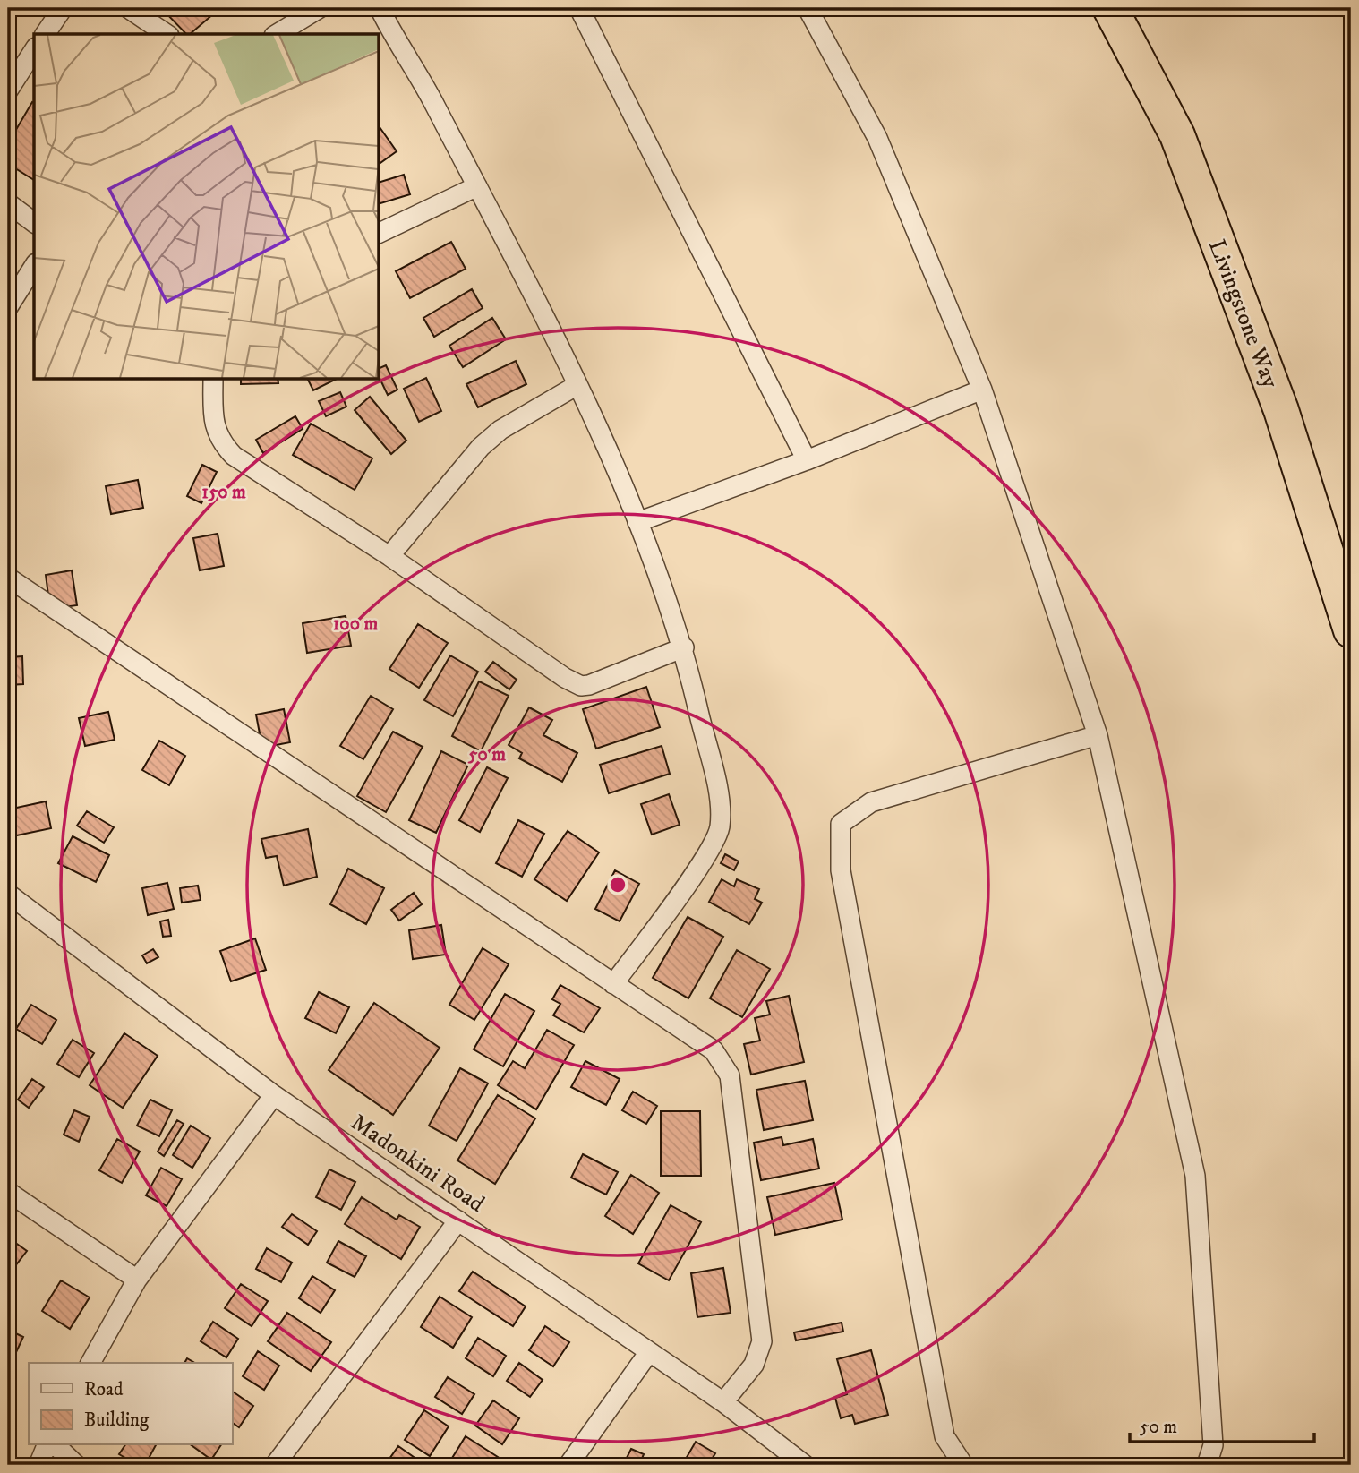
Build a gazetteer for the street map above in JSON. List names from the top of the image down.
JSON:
{
  "streets": {
    "highway": ["Livingstone Way"],
    "street": ["Madonkini Road"]
  },
  "legend": ["Road", "Building"],
  "scale_bar": "50 m",
  "rings": ["150 m", "100 m", "50 m"]
}
